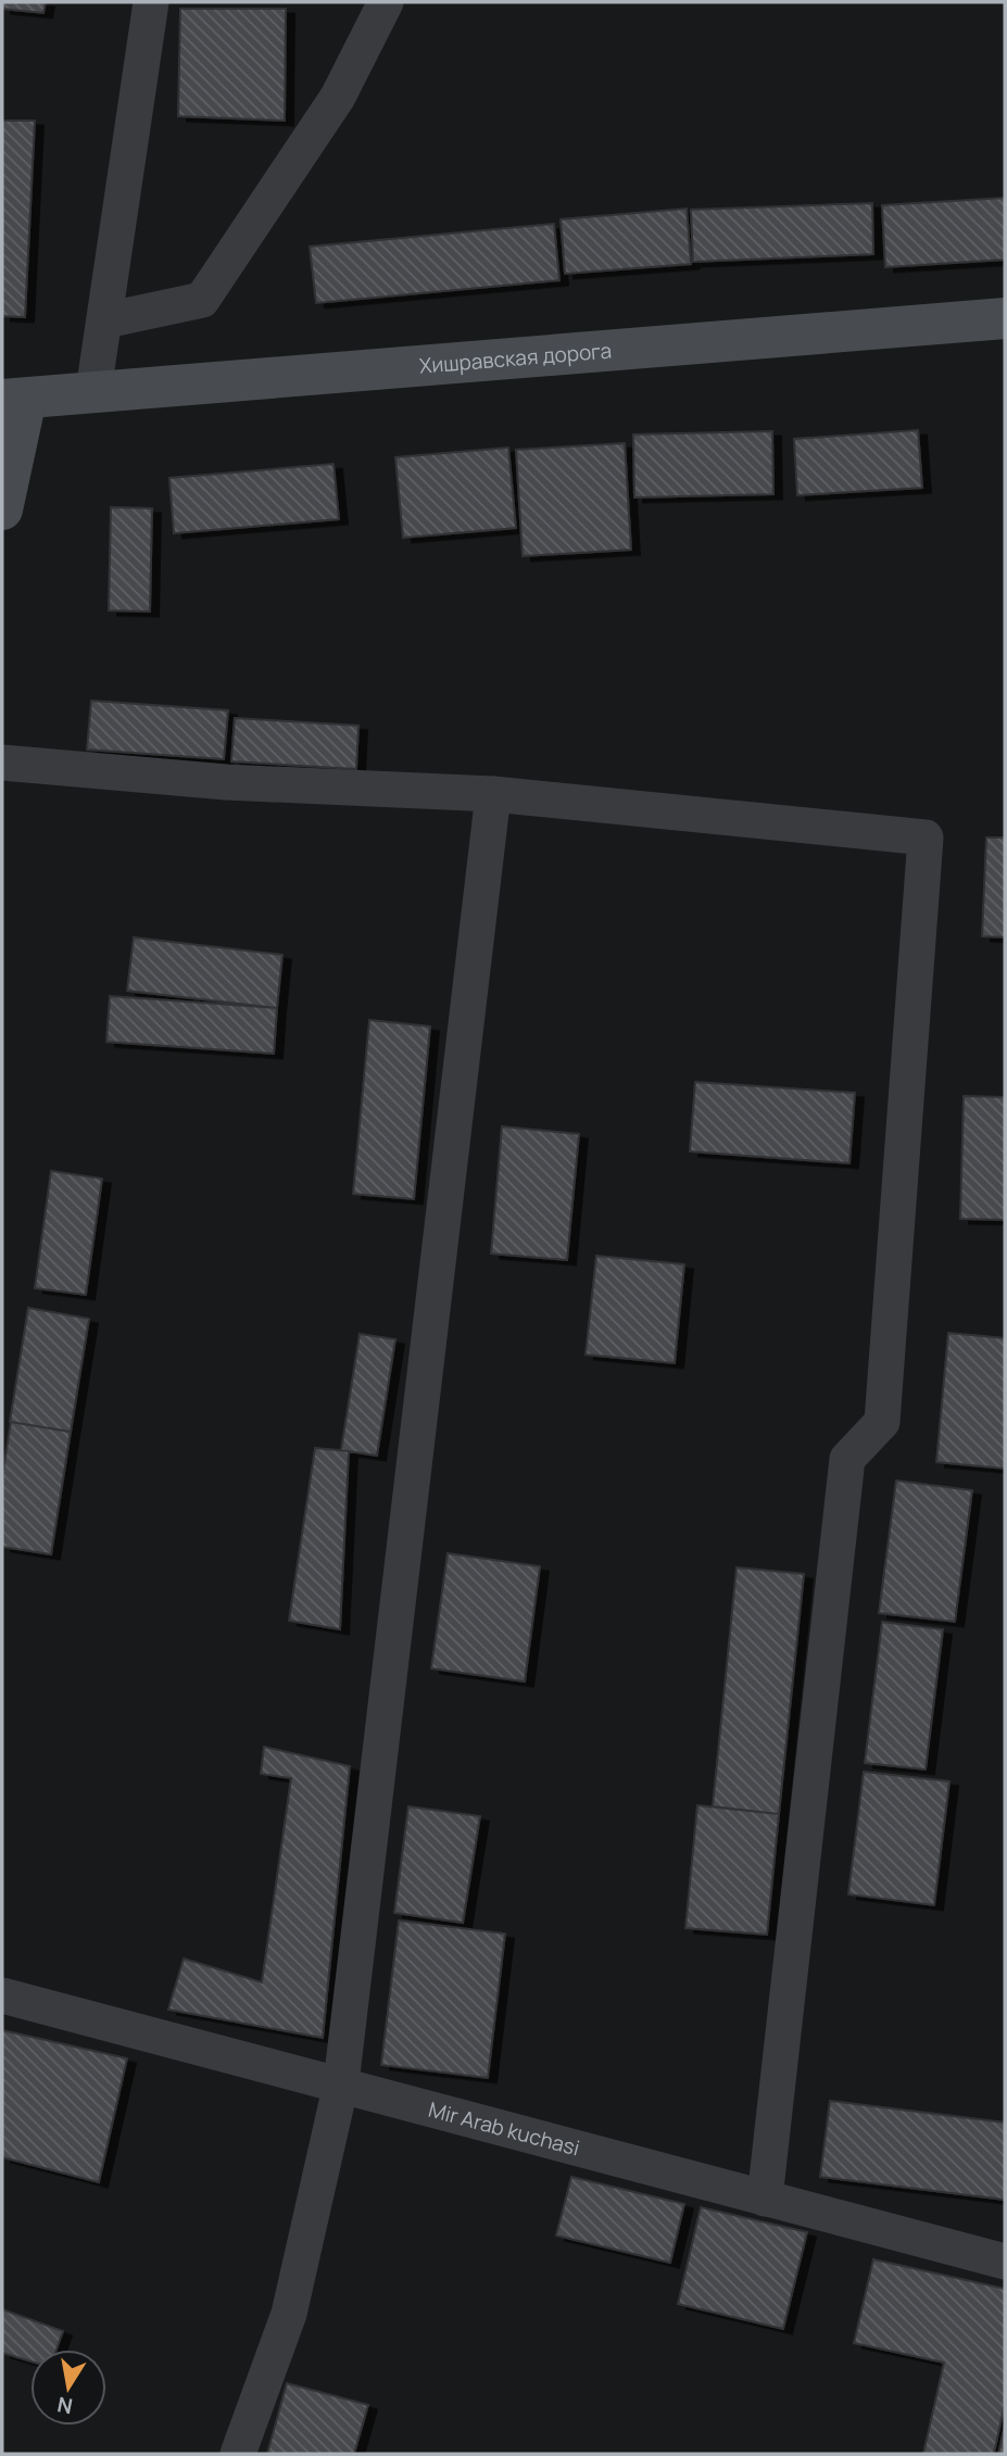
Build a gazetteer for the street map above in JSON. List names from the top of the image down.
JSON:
{
  "streets": {
    "main road": ["Хишравская дорога"],
    "street": ["Mir Arab kuchasi"]
  },
  "north": "bottom"
}
